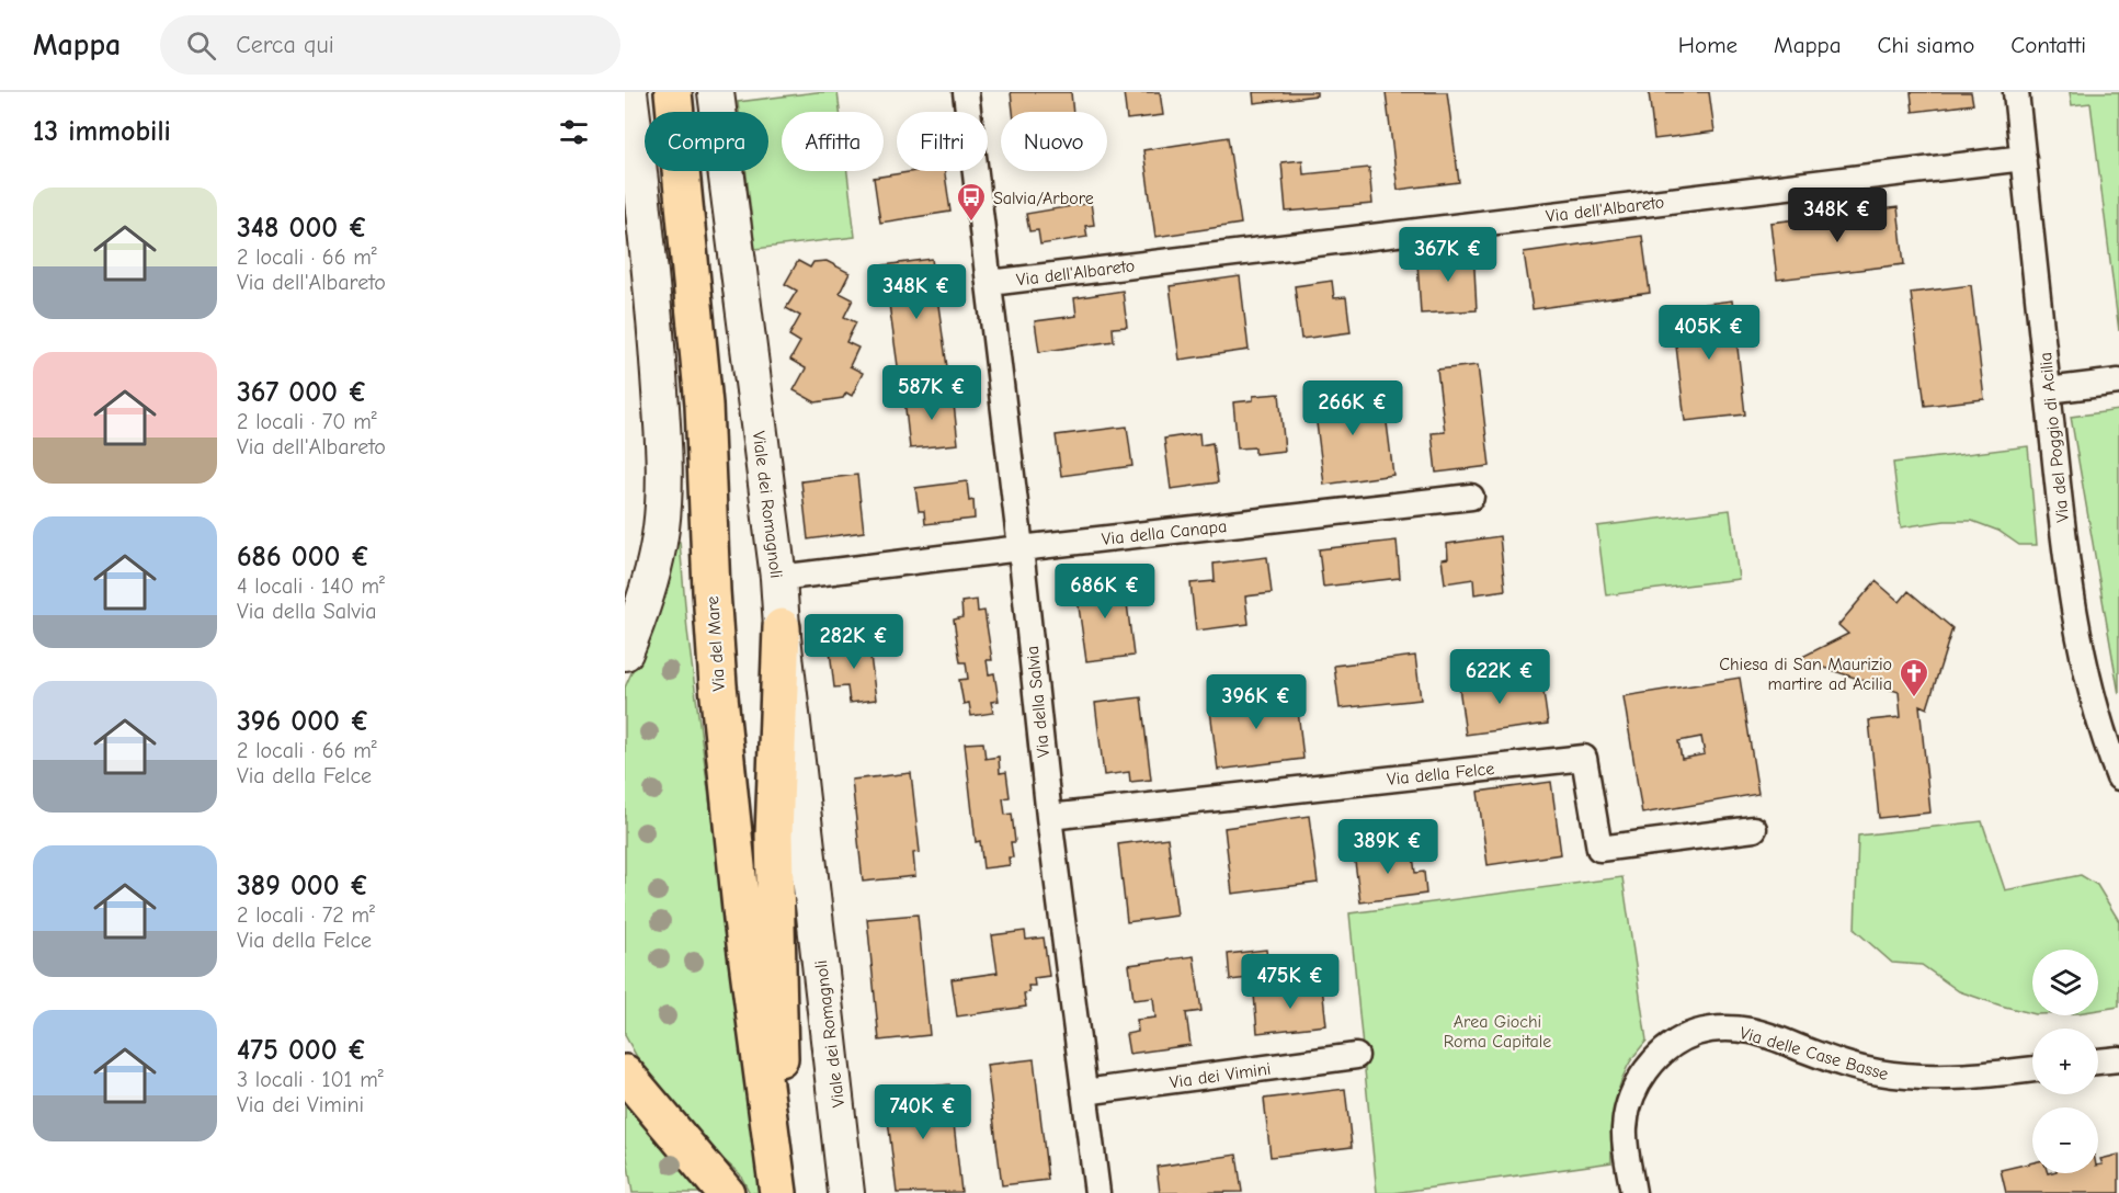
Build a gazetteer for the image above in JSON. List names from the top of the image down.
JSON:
{
  "streets": {
    "main road": ["Viale dei Romagnoli", "Via del Mare"],
    "street": [
      "Via dell'Albareto",
      "Via del Poggio di Acilia",
      "Via della Canapa",
      "Via della Salvia",
      "Via della Felce",
      "Via delle Case Basse",
      "Via dei Vimini"
    ]
  },
  "crossings": [
    ["Via dell'Albareto", "Via del Poggio di Acilia"],
    ["Via dell'Albareto", "Via della Salvia"],
    ["Viale dei Romagnoli", "Via della Canapa"],
    ["Via della Canapa", "Via della Salvia"],
    ["Via della Salvia", "Via della Felce"],
    ["Via della Salvia", "Via dei Vimini"]
  ],
  "parks": ["Area Giochi Roma Capitale"],
  "places": {
    "bus stop": ["Salvia/Arbore"],
    "church": ["Chiesa di San Maurizio martire ad Acilia"]
  },
  "page": {
    "header": "Mappa",
    "search": "Cerca qui",
    "nav": [
      "Home",
      "Mappa",
      "Chi siamo",
      "Contatti"
    ],
    "heading": "13 immobili",
    "chip": [
      "Compra",
      "Affitta",
      "Filtri",
      "Nuovo"
    ],
    "list": [
      {
        "name": "348 000 €",
        "note": "2 locali · 66 m² · Via dell'Albareto"
      },
      {
        "name": "367 000 €",
        "note": "2 locali · 70 m² · Via dell'Albareto"
      },
      {
        "name": "686 000 €",
        "note": "4 locali · 140 m² · Via della Salvia"
      },
      {
        "name": "396 000 €",
        "note": "2 locali · 66 m² · Via della Felce"
      },
      {
        "name": "389 000 €",
        "note": "2 locali · 72 m² · Via della Felce"
      },
      {
        "name": "475 000 €",
        "note": "3 locali · 101 m² · Via dei Vimini"
      }
    ],
    "price": [
      "348K €",
      "367K €",
      "348K €",
      "405K €",
      "587K €",
      "266K €",
      "686K €",
      "282K €",
      "622K €",
      "396K €",
      "389K €",
      "475K €",
      "740K €"
    ],
    "map_buttons": ["+", "−"]
  }
}
